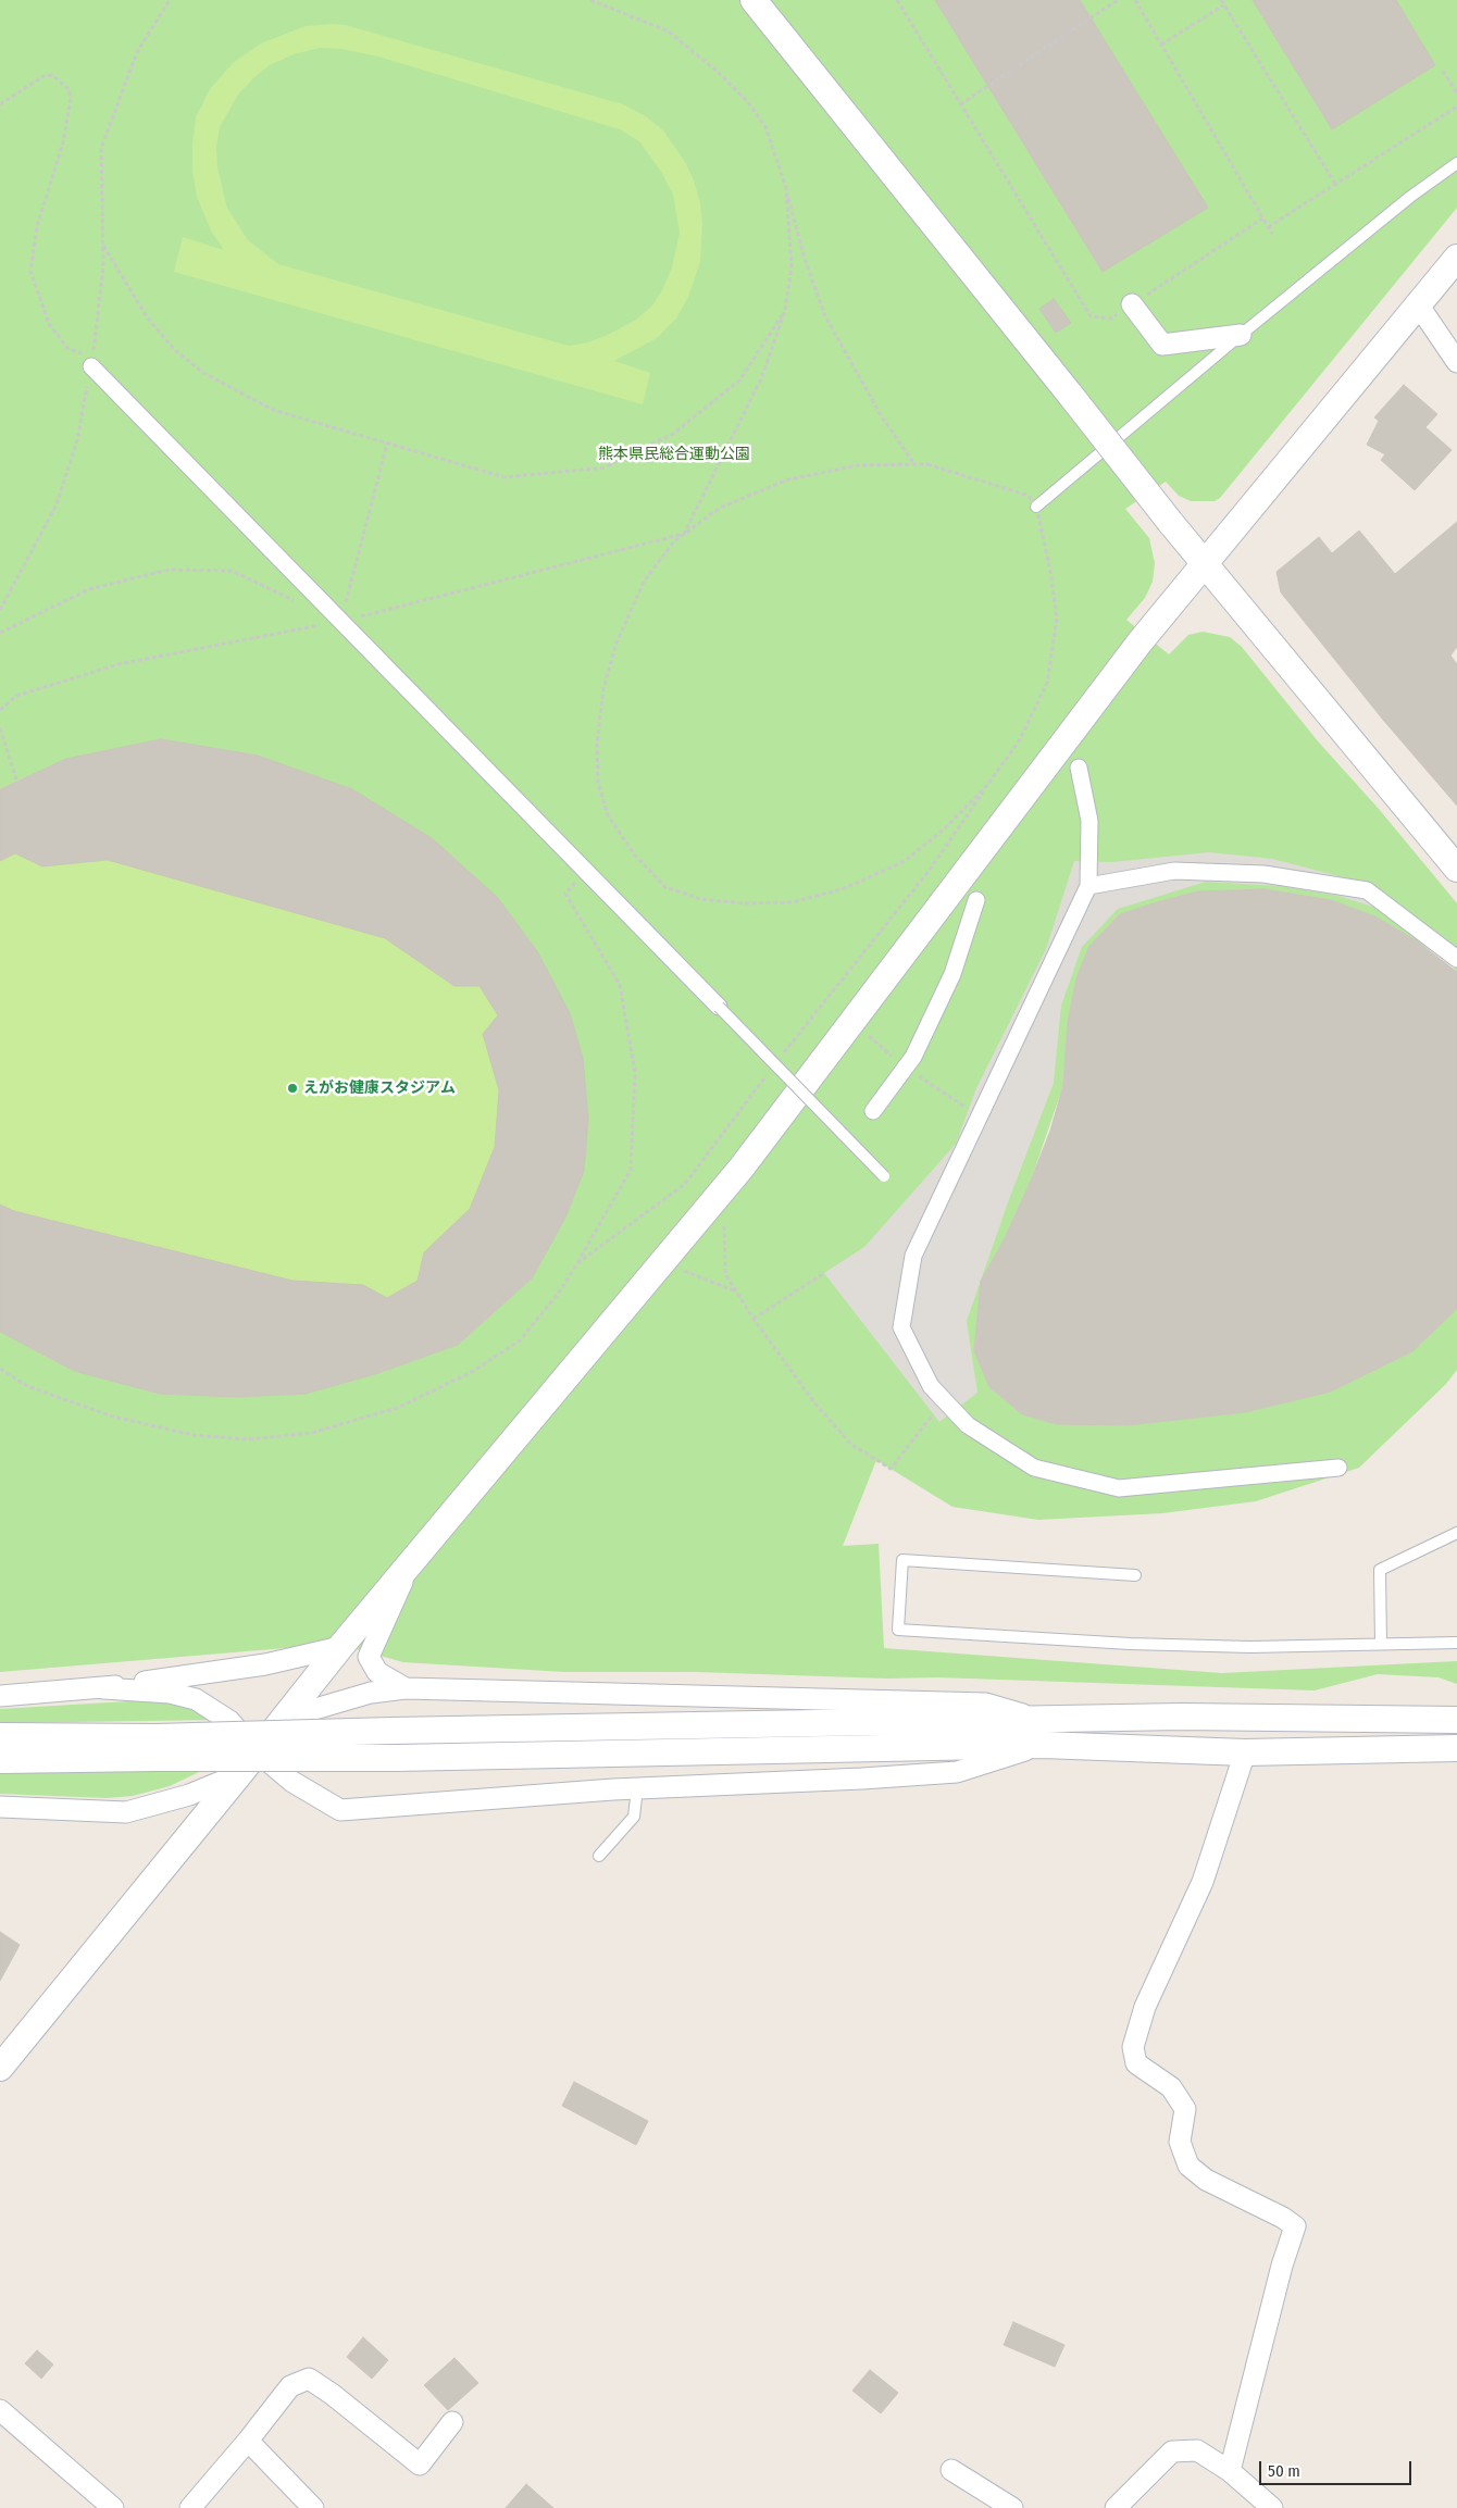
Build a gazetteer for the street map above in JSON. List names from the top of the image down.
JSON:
{
  "parks": ["熊本県民総合運動公園"],
  "places": ["えがお健康スタジアム"],
  "scale_bar": "50 m"
}
